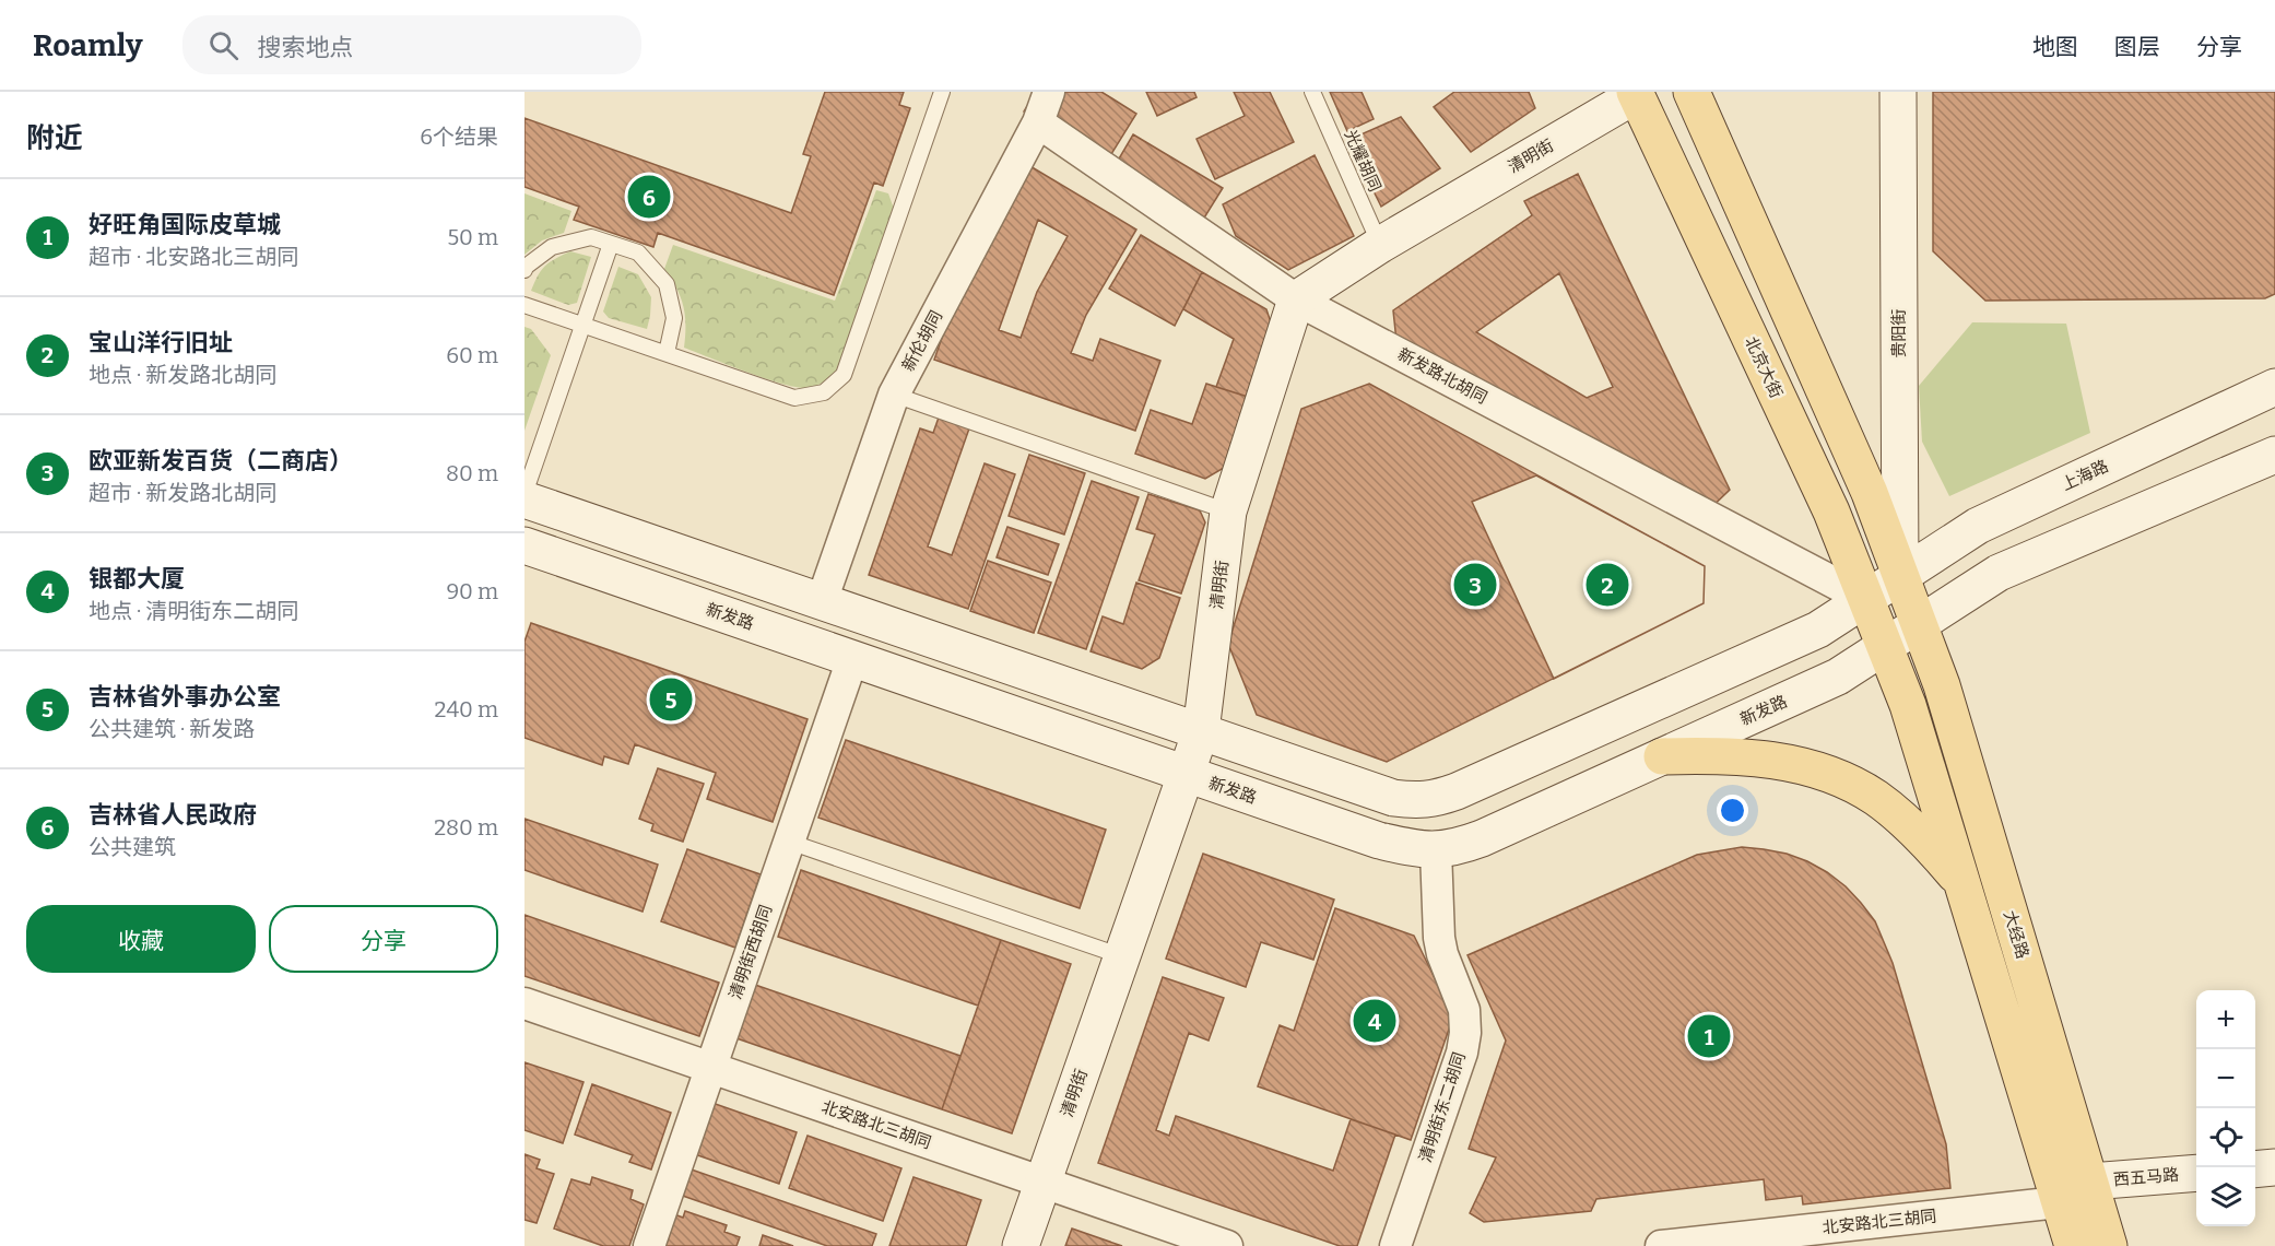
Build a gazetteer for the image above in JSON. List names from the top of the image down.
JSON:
{
  "streets": {
    "main road": [
      "清明街",
      "贵阳街",
      "北京大街",
      "上海路",
      "新发路",
      "大经路",
      "西五马路"
    ],
    "street": [
      "新伦胡同",
      "新发路北胡同",
      "清明街西胡同",
      "清明街东二胡同",
      "北安路北三胡同"
    ],
    "lane": ["光耀胡同"]
  },
  "crossings": [
    ["清明街", "光耀胡同"],
    ["清明街", "北京大街"],
    ["清明街", "新发路北胡同"],
    ["清明街", "新发路"],
    ["清明街", "北安路北三胡同"],
    ["贵阳街", "上海路"],
    ["新伦胡同", "新发路北胡同"],
    ["北京大街", "新发路北胡同"],
    ["北京大街", "新发路"],
    ["新发路", "大经路"],
    ["新发路", "清明街西胡同"],
    ["新发路", "清明街东二胡同"],
    ["大经路", "西五马路"],
    ["清明街西胡同", "北安路北三胡同"]
  ],
  "page": {
    "header": "Roamly",
    "search": "搜索地点",
    "nav": ["地图", "图层", "分享"],
    "heading": ["附近", "6个结果"],
    "pins": [
      "6",
      "2",
      "3",
      "5",
      "4",
      "1"
    ],
    "list": [
      {
        "mark": "1",
        "name": "好旺角国际皮草城",
        "note": "超市 · 北安路北三胡同",
        "value": "50 m"
      },
      {
        "mark": "2",
        "name": "宝山洋行旧址",
        "note": "地点 · 新发路北胡同",
        "value": "60 m"
      },
      {
        "mark": "3",
        "name": "欧亚新发百货（二商店）",
        "note": "超市 · 新发路北胡同",
        "value": "80 m"
      },
      {
        "mark": "4",
        "name": "银都大厦",
        "note": "地点 · 清明街东二胡同",
        "value": "90 m"
      },
      {
        "mark": "5",
        "name": "吉林省外事办公室",
        "note": "公共建筑 · 新发路",
        "value": "240 m"
      },
      {
        "mark": "6",
        "name": "吉林省人民政府",
        "note": "公共建筑",
        "value": "280 m"
      }
    ],
    "buttons": ["收藏", "分享"],
    "map_buttons": ["+", "−"]
  }
}
